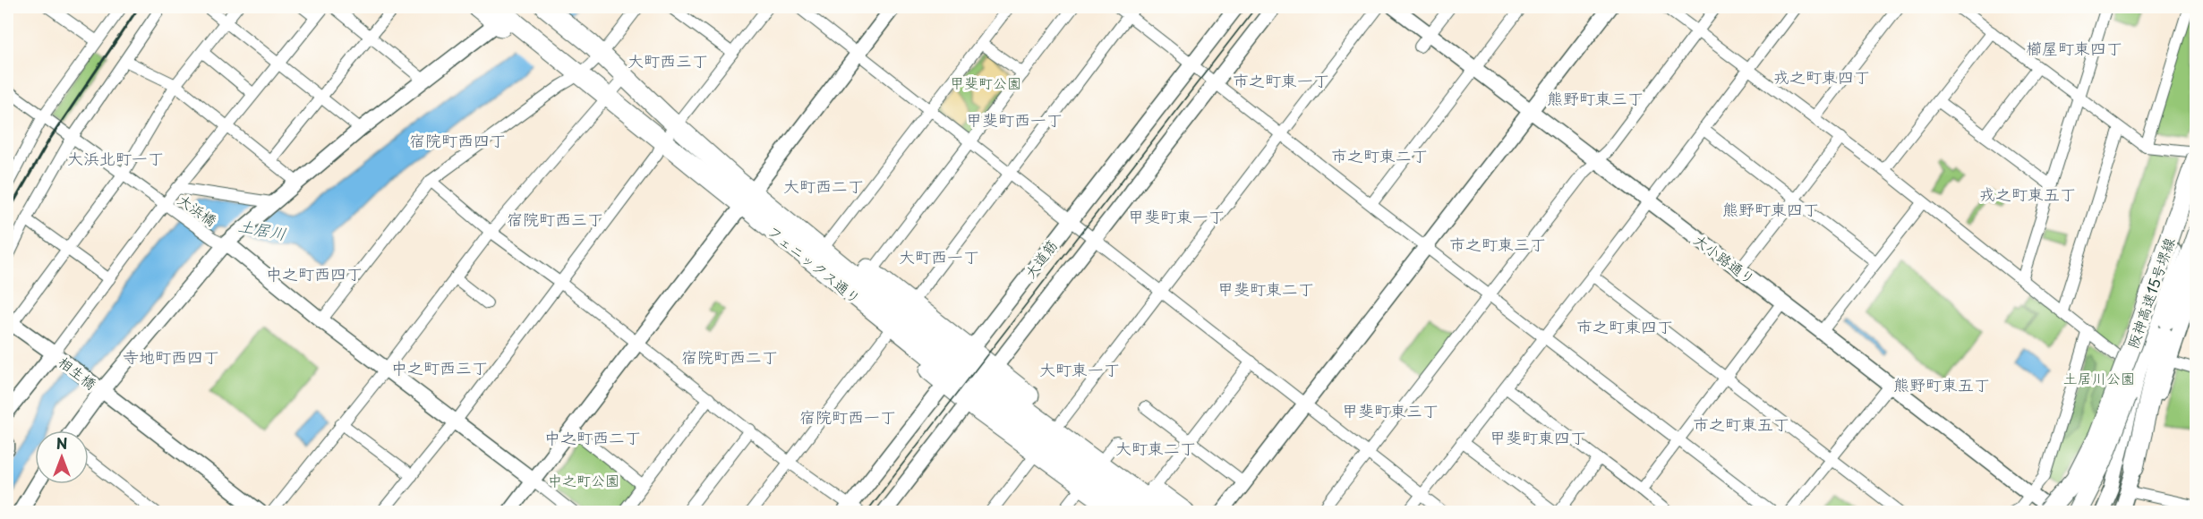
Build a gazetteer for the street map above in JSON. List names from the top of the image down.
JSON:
{
  "streets": {
    "highway": ["フェニックス通り", "阪神高速15号堺線"],
    "street": [
      "大浜橋",
      "大道筋",
      "大小路通り",
      "相生橋"
    ]
  },
  "crossings": [
    ["大道筋", "フェニックス通り"],
    ["大小路通り", "阪神高速15号堺線"]
  ],
  "districts": [
    "櫛屋町東四丁",
    "大町西三丁",
    "戎之町東四丁",
    "市之町東一丁",
    "熊野町東三丁",
    "甲斐町西一丁",
    "宿院町西四丁",
    "市之町東二丁",
    "大浜北町一丁",
    "大町西二丁",
    "戎之町東五丁",
    "熊野町東四丁",
    "甲斐町東一丁",
    "宿院町西三丁",
    "市之町東三丁",
    "大町西一丁",
    "中之町西四丁",
    "甲斐町東二丁",
    "市之町東四丁",
    "寺地町西四丁",
    "宿院町西二丁",
    "中之町西三丁",
    "大町東一丁",
    "熊野町東五丁",
    "甲斐町東三丁",
    "宿院町西一丁",
    "市之町東五丁",
    "中之町西二丁",
    "甲斐町東四丁",
    "大町東二丁"
  ],
  "water": ["土居川"],
  "parks": ["甲斐町公園", "土居川公園", "中之町公園"],
  "north": "top"
}
